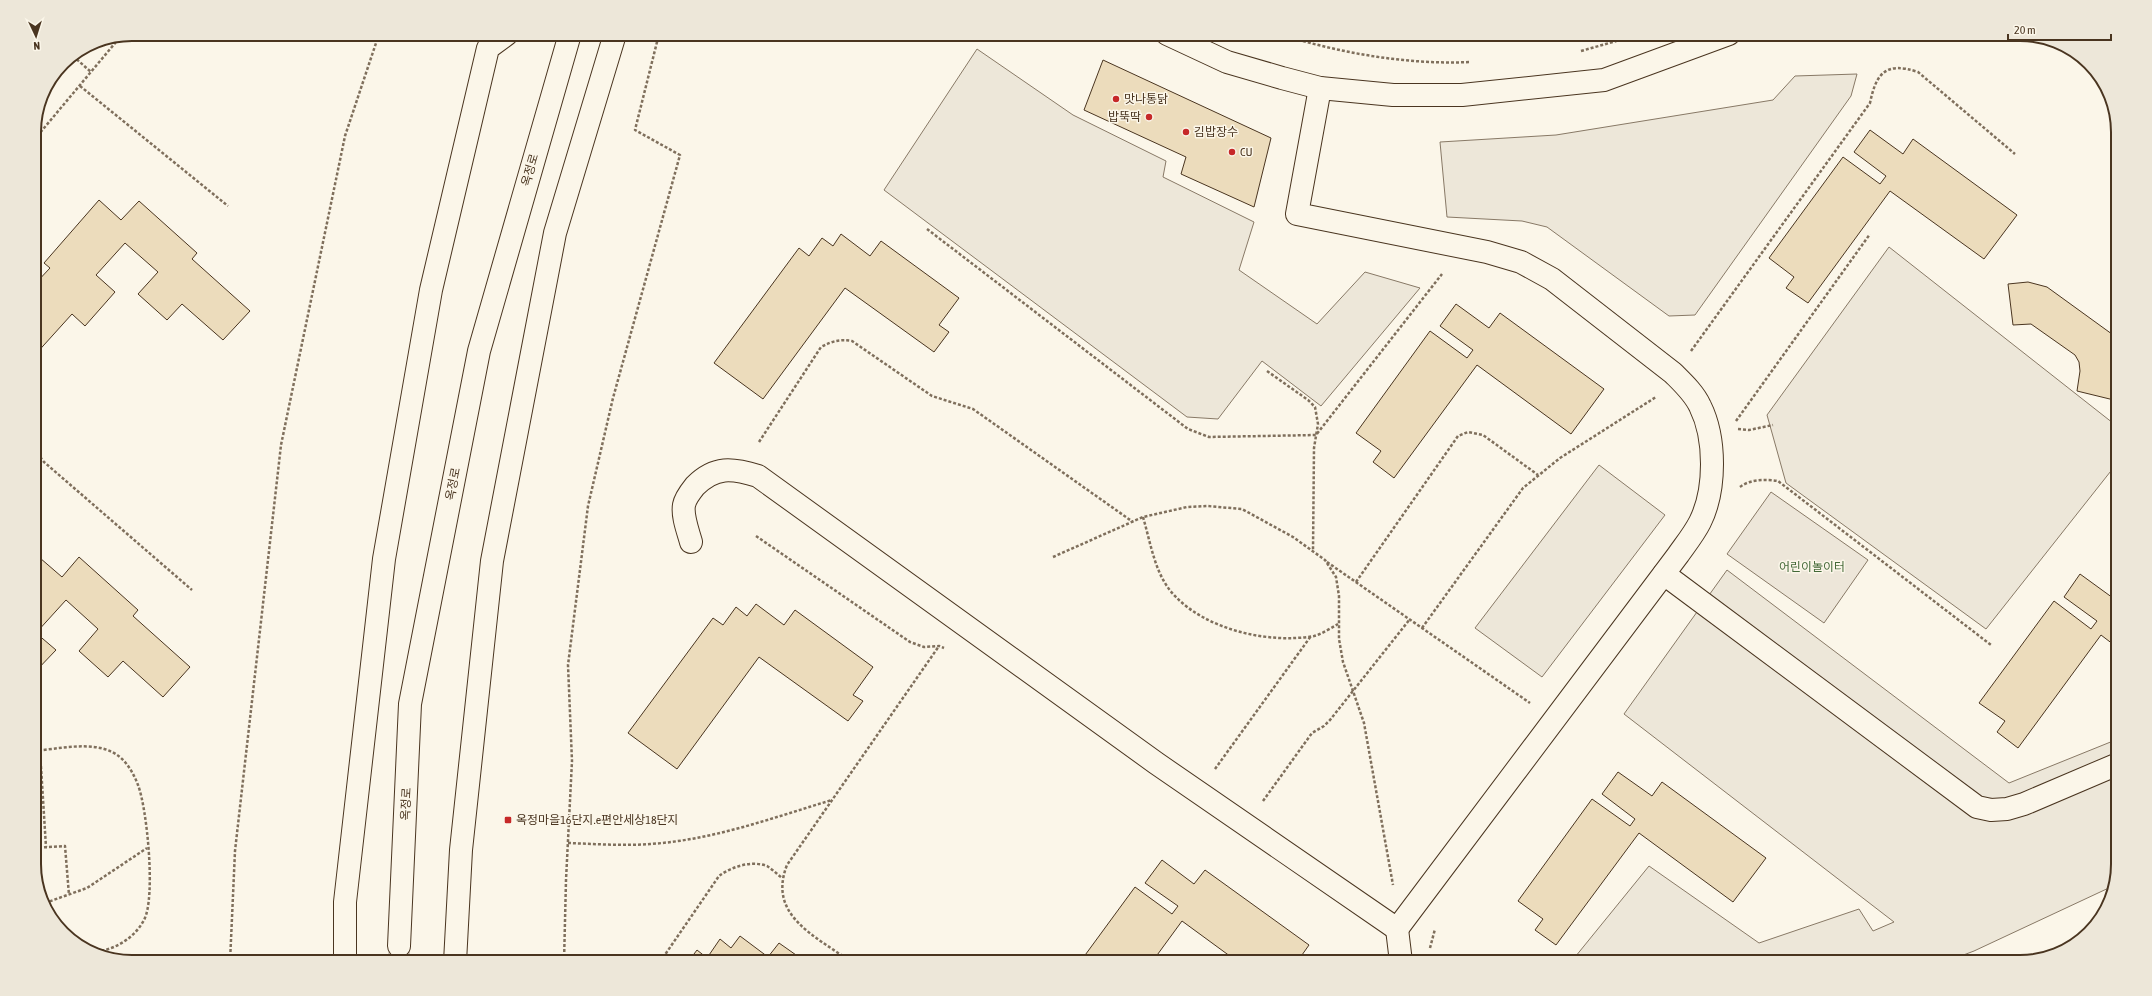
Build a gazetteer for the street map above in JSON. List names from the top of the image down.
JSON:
{
  "streets": {
    "main road": ["옥정로"]
  },
  "parks": ["어린이놀이터"],
  "places": {
    "other": [
      "맛나통닭",
      "밥뚝딱",
      "김밥장수",
      "CU"
    ],
    "transit": ["옥정마을16단지.e편안세상18단지"]
  },
  "scale_bar": "20 m",
  "north": "bottom"
}
